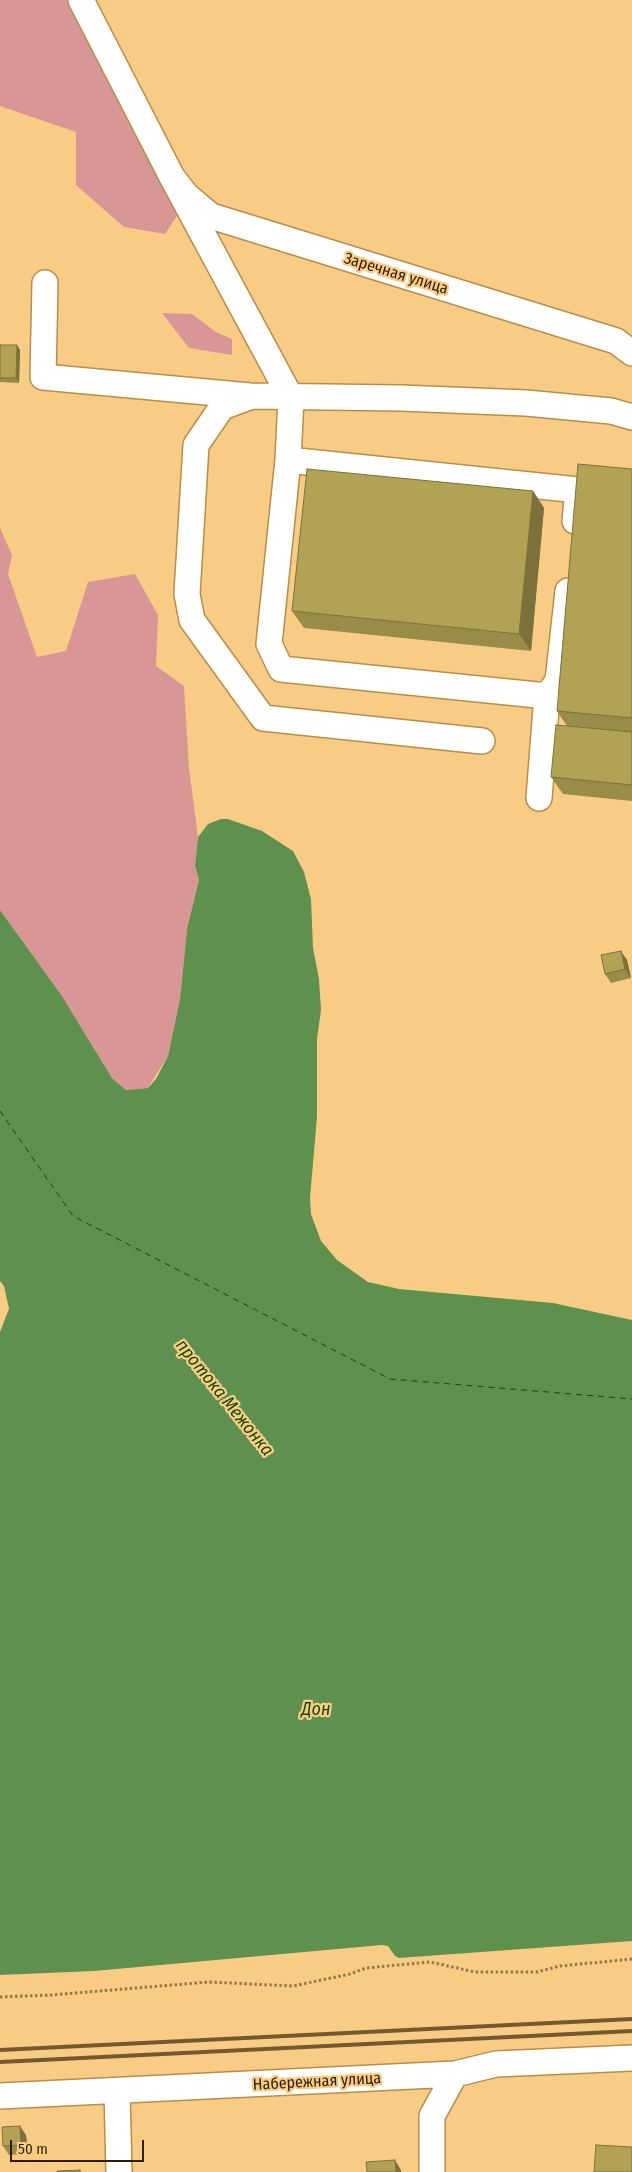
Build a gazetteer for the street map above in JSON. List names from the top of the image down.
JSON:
{
  "streets": {
    "street": ["Заречная улица", "Набережная улица"]
  },
  "water": ["протока Межонка", "Дон"],
  "scale_bar": "50 m"
}
